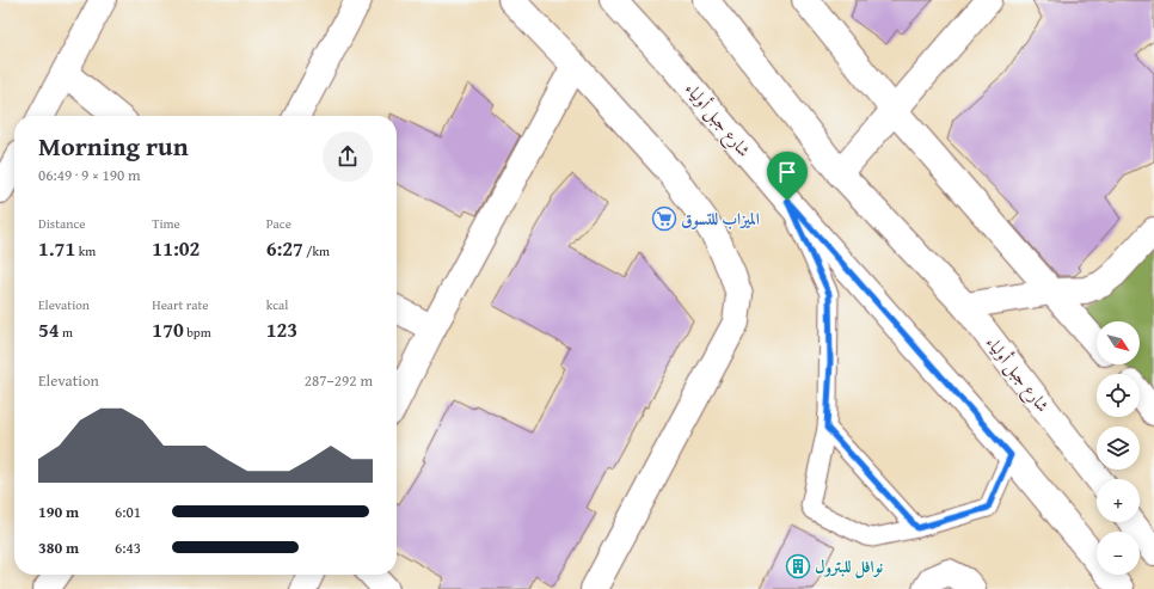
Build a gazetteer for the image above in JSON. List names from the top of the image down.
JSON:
{
  "streets": {
    "street": ["شارع جبل أولياء"]
  },
  "places": {
    "supermarket": ["الميزاب للتسوق"],
    "building": ["نوافل للبترول"]
  },
  "north": "bottom right",
  "page": {
    "heading": ["Morning run", "06:49 · 9 × 190 m"],
    "stats": [
      ["Distance", "1.71 km"],
      ["Time", "11:02"],
      ["Pace", "6:27 /km"],
      ["Elevation", "54 m"],
      ["Heart rate", "170 bpm"],
      ["kcal", "123"]
    ],
    "map_buttons": ["+", "−"],
    "chart": ["Elevation", "287–292 m"],
    "list": [
      {
        "name": "190 m",
        "note": "6:01"
      },
      {
        "name": "380 m",
        "note": "6:43"
      }
    ]
  }
}
